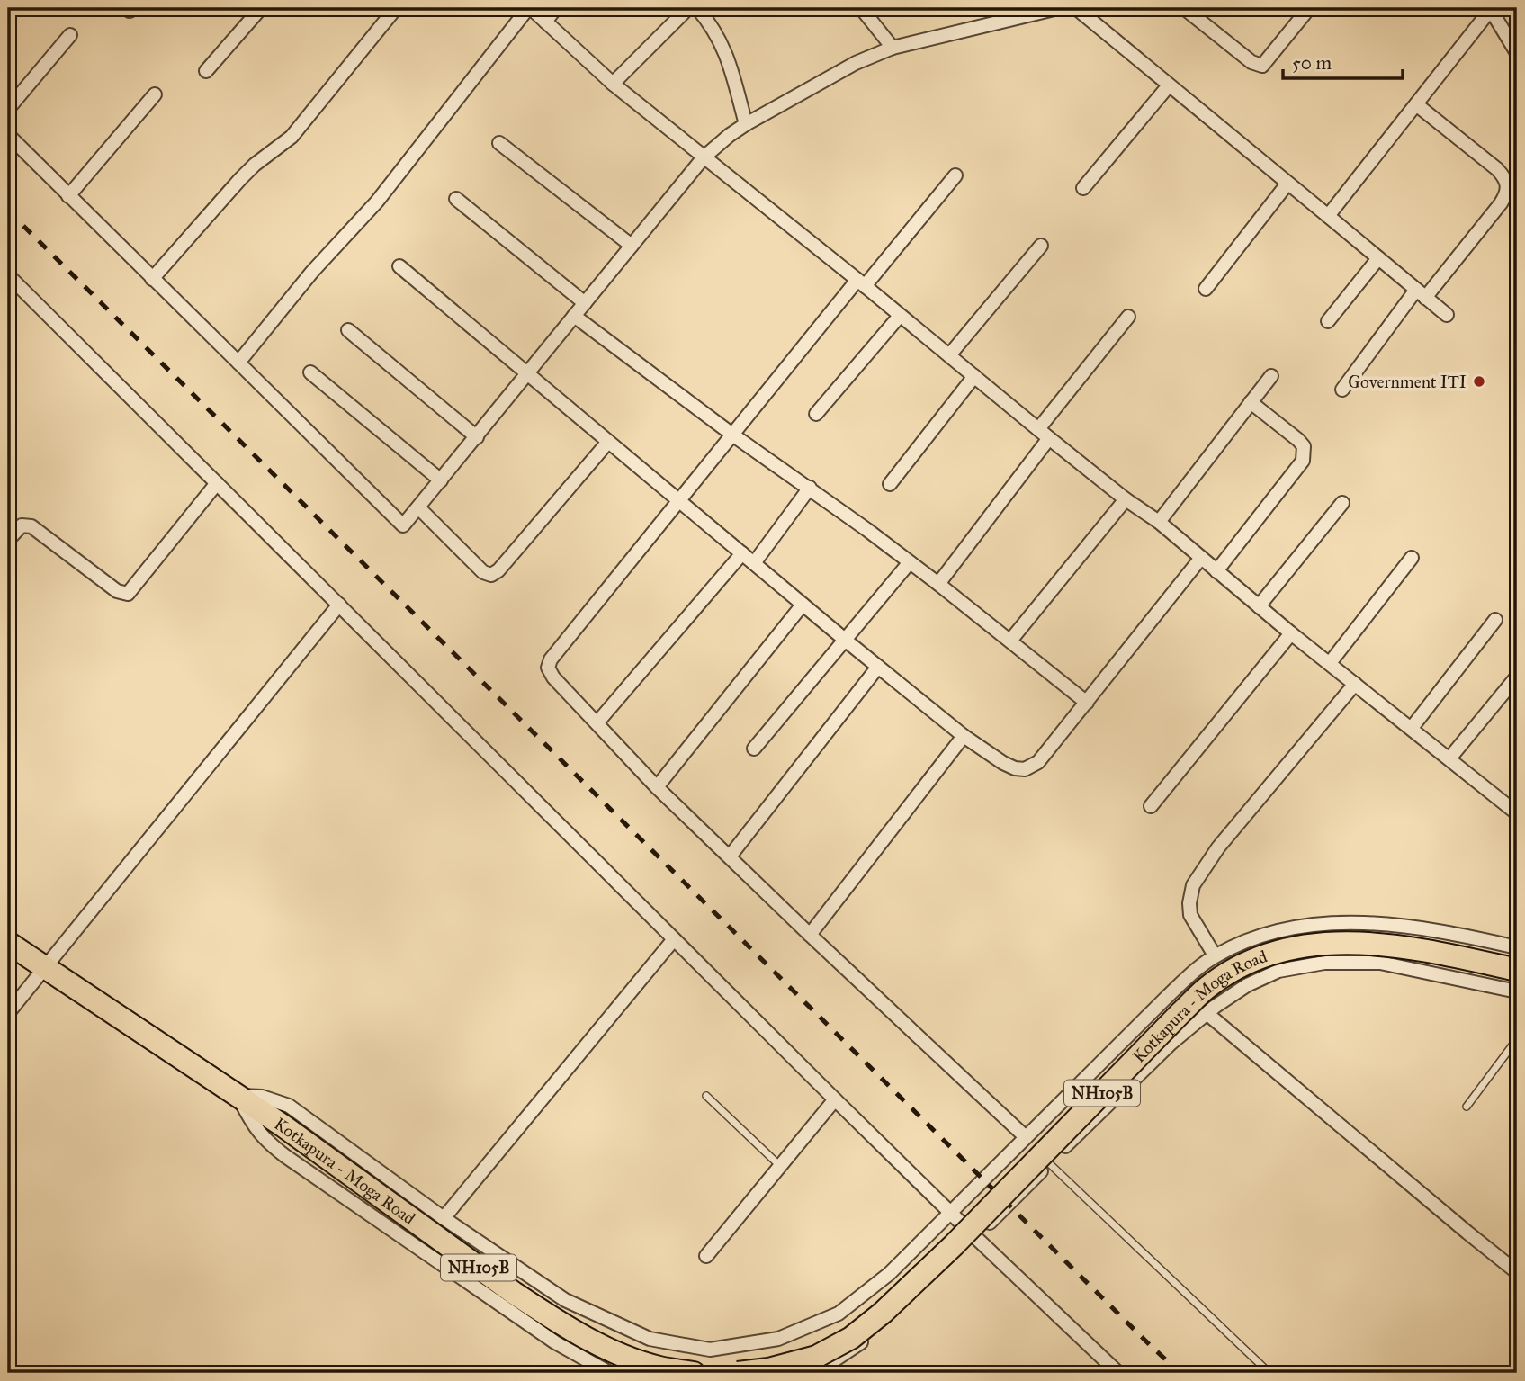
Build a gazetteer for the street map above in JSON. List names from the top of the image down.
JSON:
{
  "streets": {
    "highway": ["Kotkapura - Moga Road", "NH105B"]
  },
  "places": ["Government ITI"],
  "scale_bar": "50 m"
}
